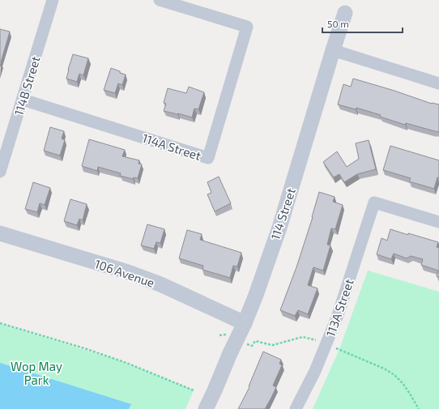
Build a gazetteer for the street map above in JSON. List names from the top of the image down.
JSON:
{
  "streets": {
    "street": [
      "114B Street",
      "114A Street",
      "114 Street",
      "106 Avenue",
      "113A Street"
    ]
  },
  "crossings": [
    ["114B Street", "114A Street"],
    ["114 Street", "106 Avenue"]
  ],
  "parks": ["Wop May Park"],
  "scale_bar": "50 m"
}
